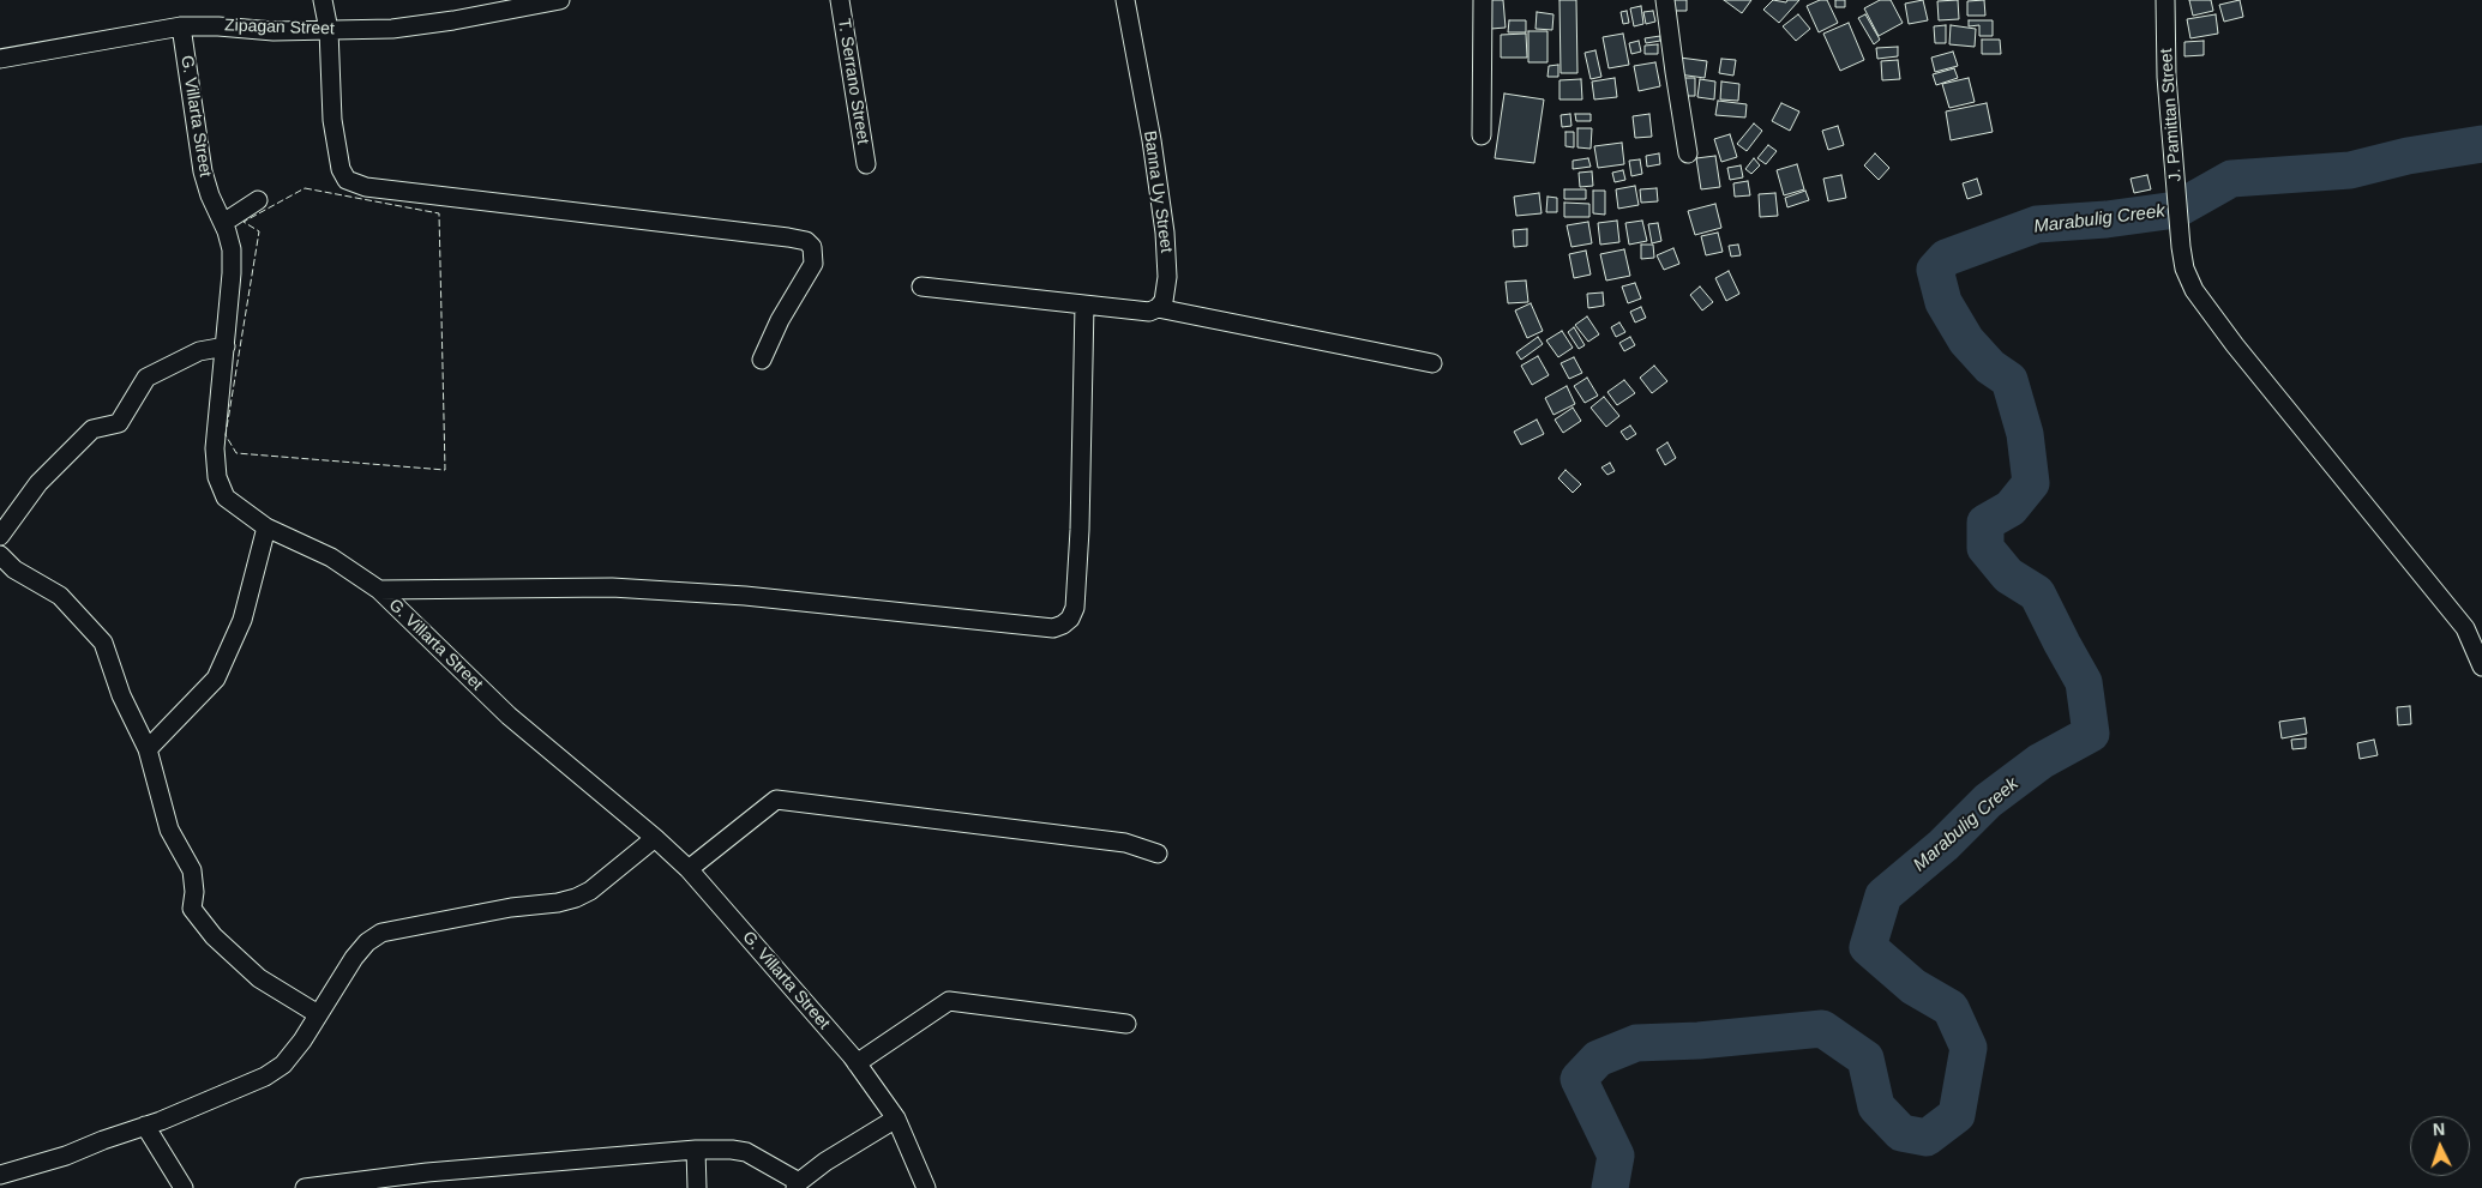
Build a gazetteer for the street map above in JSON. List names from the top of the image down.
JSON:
{
  "streets": {
    "street": [
      "Zipagan Street",
      "T. Serrano Street",
      "J. Pamittan Street",
      "G. Villarta Street",
      "Banna Uy Street"
    ]
  },
  "crossings": [
    ["Zipagan Street", "G. Villarta Street"]
  ],
  "water": ["Marabulig Creek"],
  "north": "top"
}
